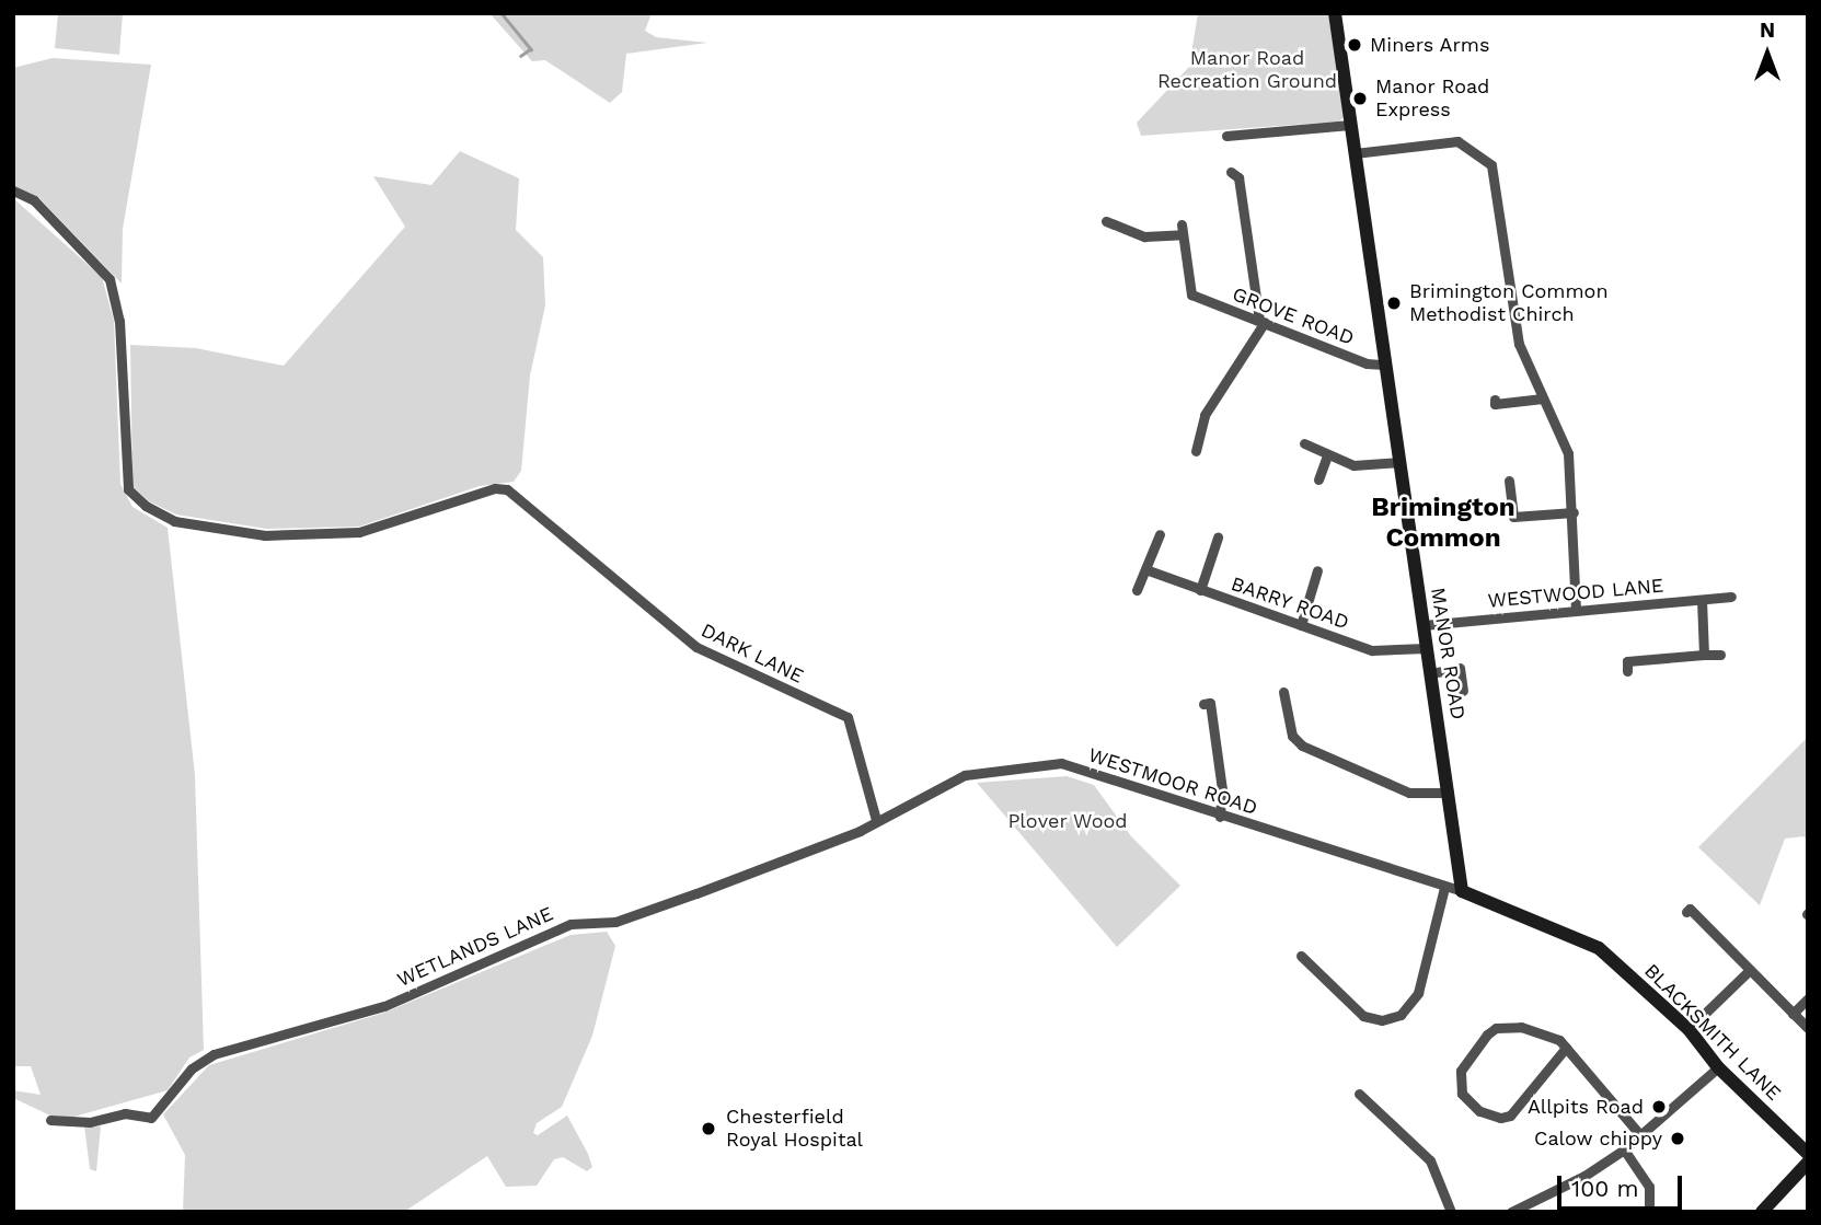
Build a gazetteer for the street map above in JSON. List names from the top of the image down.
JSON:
{
  "streets": {
    "street": [
      "GROVE ROAD",
      "WESTWOOD LANE",
      "BARRY ROAD",
      "DARK LANE",
      "MANOR ROAD",
      "WESTMOOR ROAD",
      "WETLANDS LANE",
      "BLACKSMITH LANE"
    ]
  },
  "crossings": [
    ["GROVE ROAD", "MANOR ROAD"],
    ["WESTWOOD LANE", "MANOR ROAD"],
    ["BARRY ROAD", "MANOR ROAD"],
    ["DARK LANE", "WESTMOOR ROAD"],
    ["DARK LANE", "WETLANDS LANE"],
    ["MANOR ROAD", "WESTMOOR ROAD"],
    ["MANOR ROAD", "BLACKSMITH LANE"],
    ["WESTMOOR ROAD", "WETLANDS LANE"],
    ["WESTMOOR ROAD", "BLACKSMITH LANE"]
  ],
  "districts": ["Brimington Common"],
  "parks": ["Manor Road Recreation Ground", "Plover Wood"],
  "places": [
    "Miners Arms",
    "Manor Road Express",
    "Brimington Common Methodist Chirch",
    "Allpits Road",
    "Chesterfield Royal Hospital",
    "Calow chippy"
  ],
  "scale_bar": "100 m",
  "north": "top"
}
